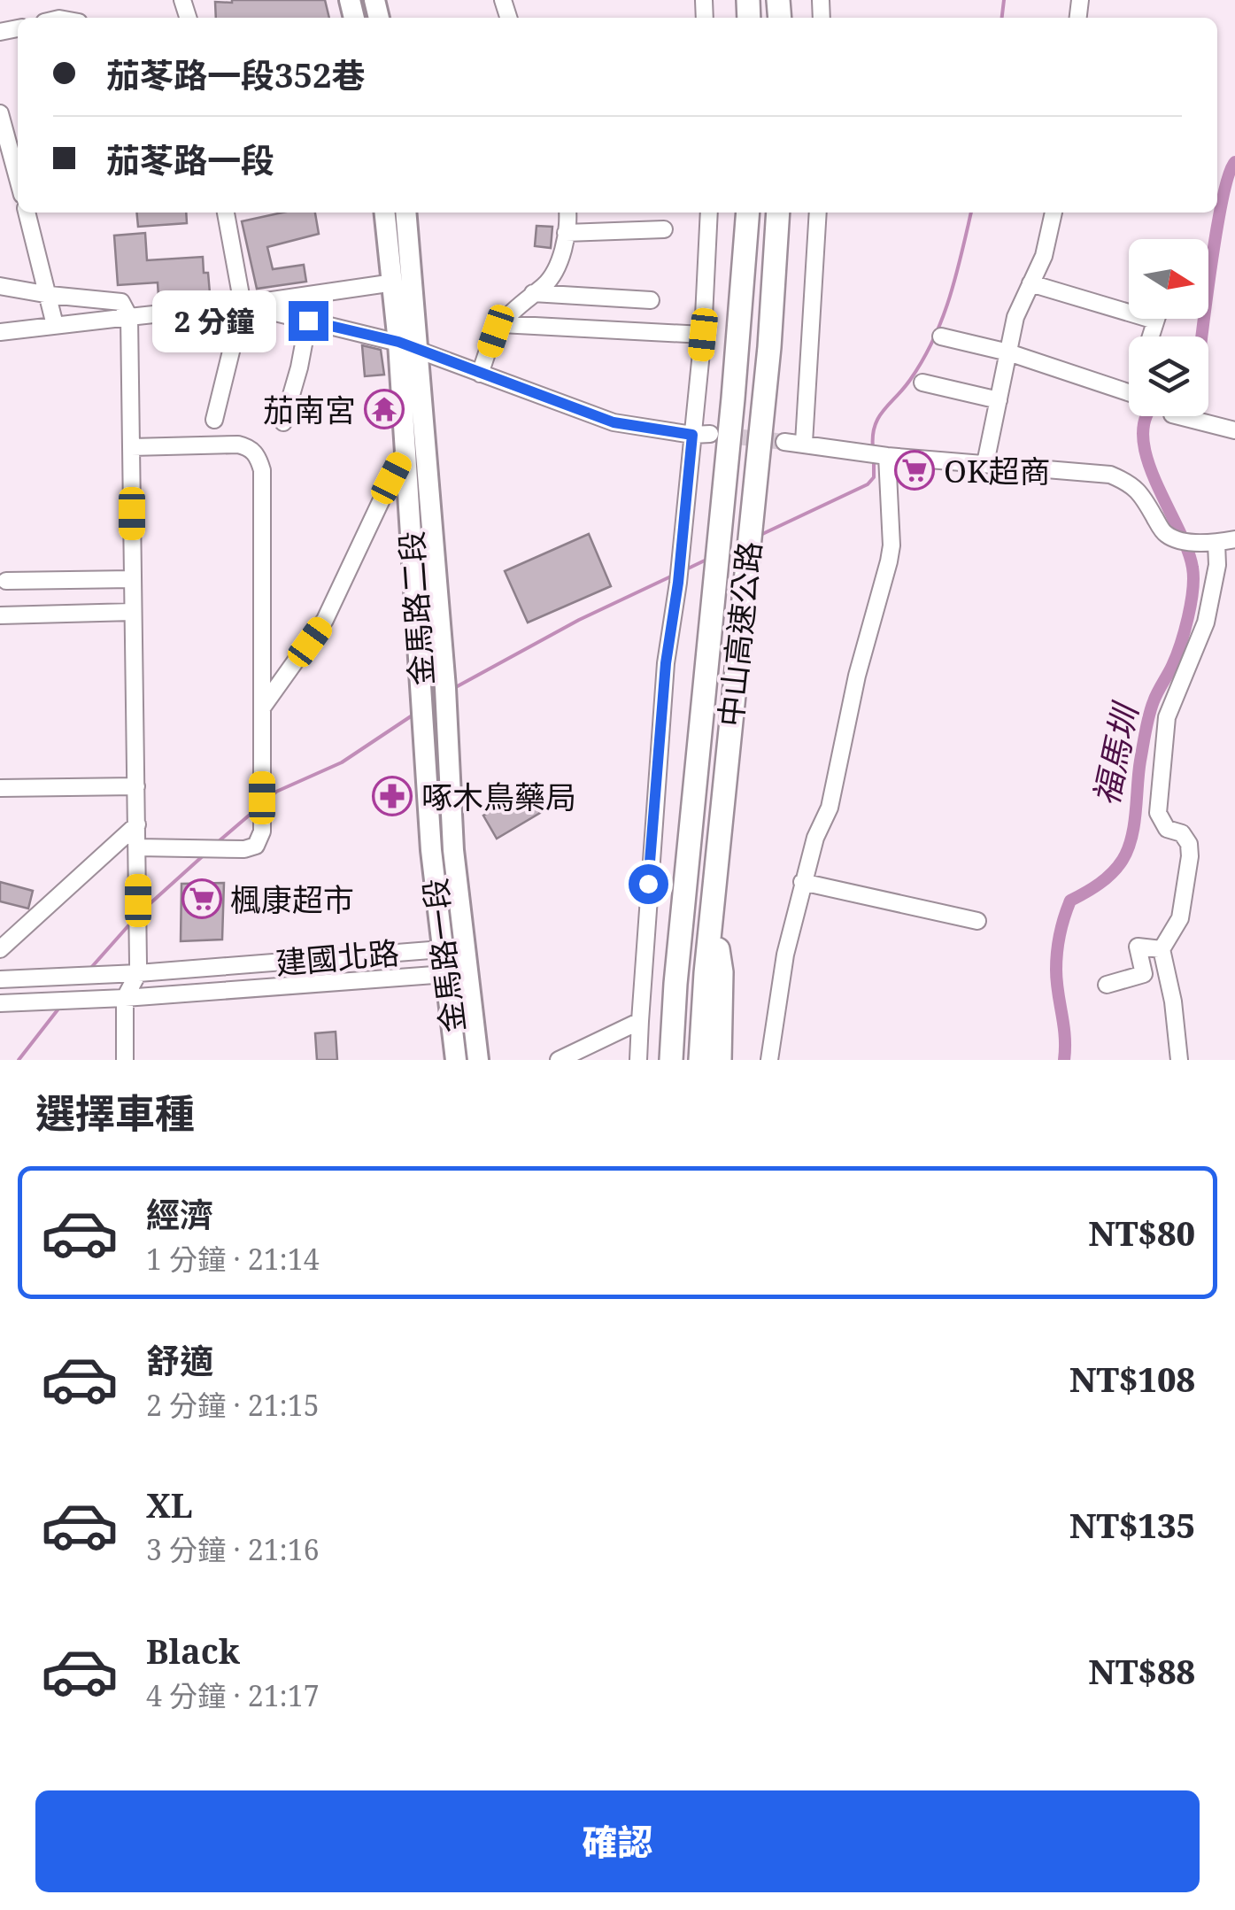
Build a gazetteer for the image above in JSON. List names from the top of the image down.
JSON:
{
  "streets": {
    "highway": ["中山高速公路"],
    "main road": ["金馬路二段", "金馬路一段"],
    "street": ["建國北路"]
  },
  "crossings": [
    ["金馬路二段", "金馬路一段"],
    ["金馬路一段", "建國北路"]
  ],
  "water": ["福馬圳"],
  "places": {
    "temple": ["茄南宮"],
    "supermarket": ["OK超商", "楓康超市"],
    "pharmacy": ["啄木鳥藥局"]
  },
  "north": "right",
  "page": {
    "banner": ["茄苳路一段352巷", "茄苳路一段"],
    "bubble": "2 分鐘",
    "heading": "選擇車種",
    "list": [
      {
        "name": "經濟",
        "note": "1 分鐘 · 21:14",
        "value": "NT$80"
      },
      {
        "name": "舒適",
        "note": "2 分鐘 · 21:15",
        "value": "NT$108"
      },
      {
        "name": "XL",
        "note": "3 分鐘 · 21:16",
        "value": "NT$135"
      },
      {
        "name": "Black",
        "note": "4 分鐘 · 21:17",
        "value": "NT$88"
      }
    ],
    "buttons": "確認"
  }
}
